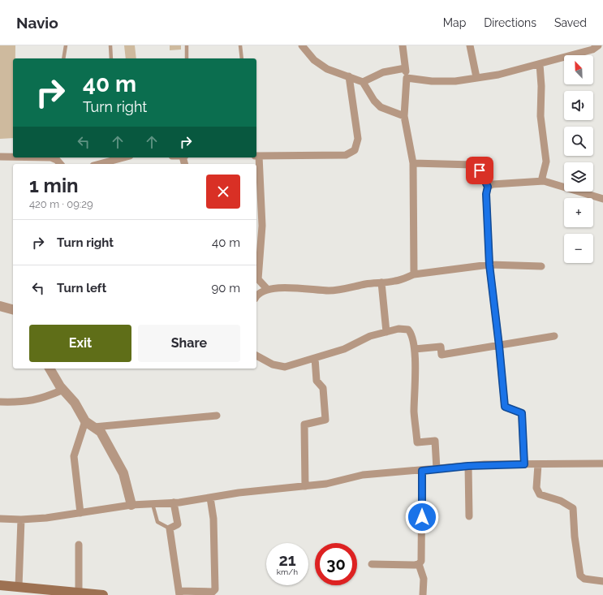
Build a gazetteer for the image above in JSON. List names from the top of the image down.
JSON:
{
  "north": "top left",
  "page": {
    "header": "Navio",
    "nav": ["Map", "Directions", "Saved"],
    "map_buttons": ["+", "−"],
    "turn": ["40 m", "Turn right"],
    "heading": ["1 min", "420 m · 09:29"],
    "list": [
      {
        "name": "Turn right",
        "value": "40 m"
      },
      {
        "name": "Turn left",
        "value": "90 m"
      }
    ],
    "buttons": ["Exit", "Share"],
    "speed": "21 km/h",
    "limit": "30"
  }
}
